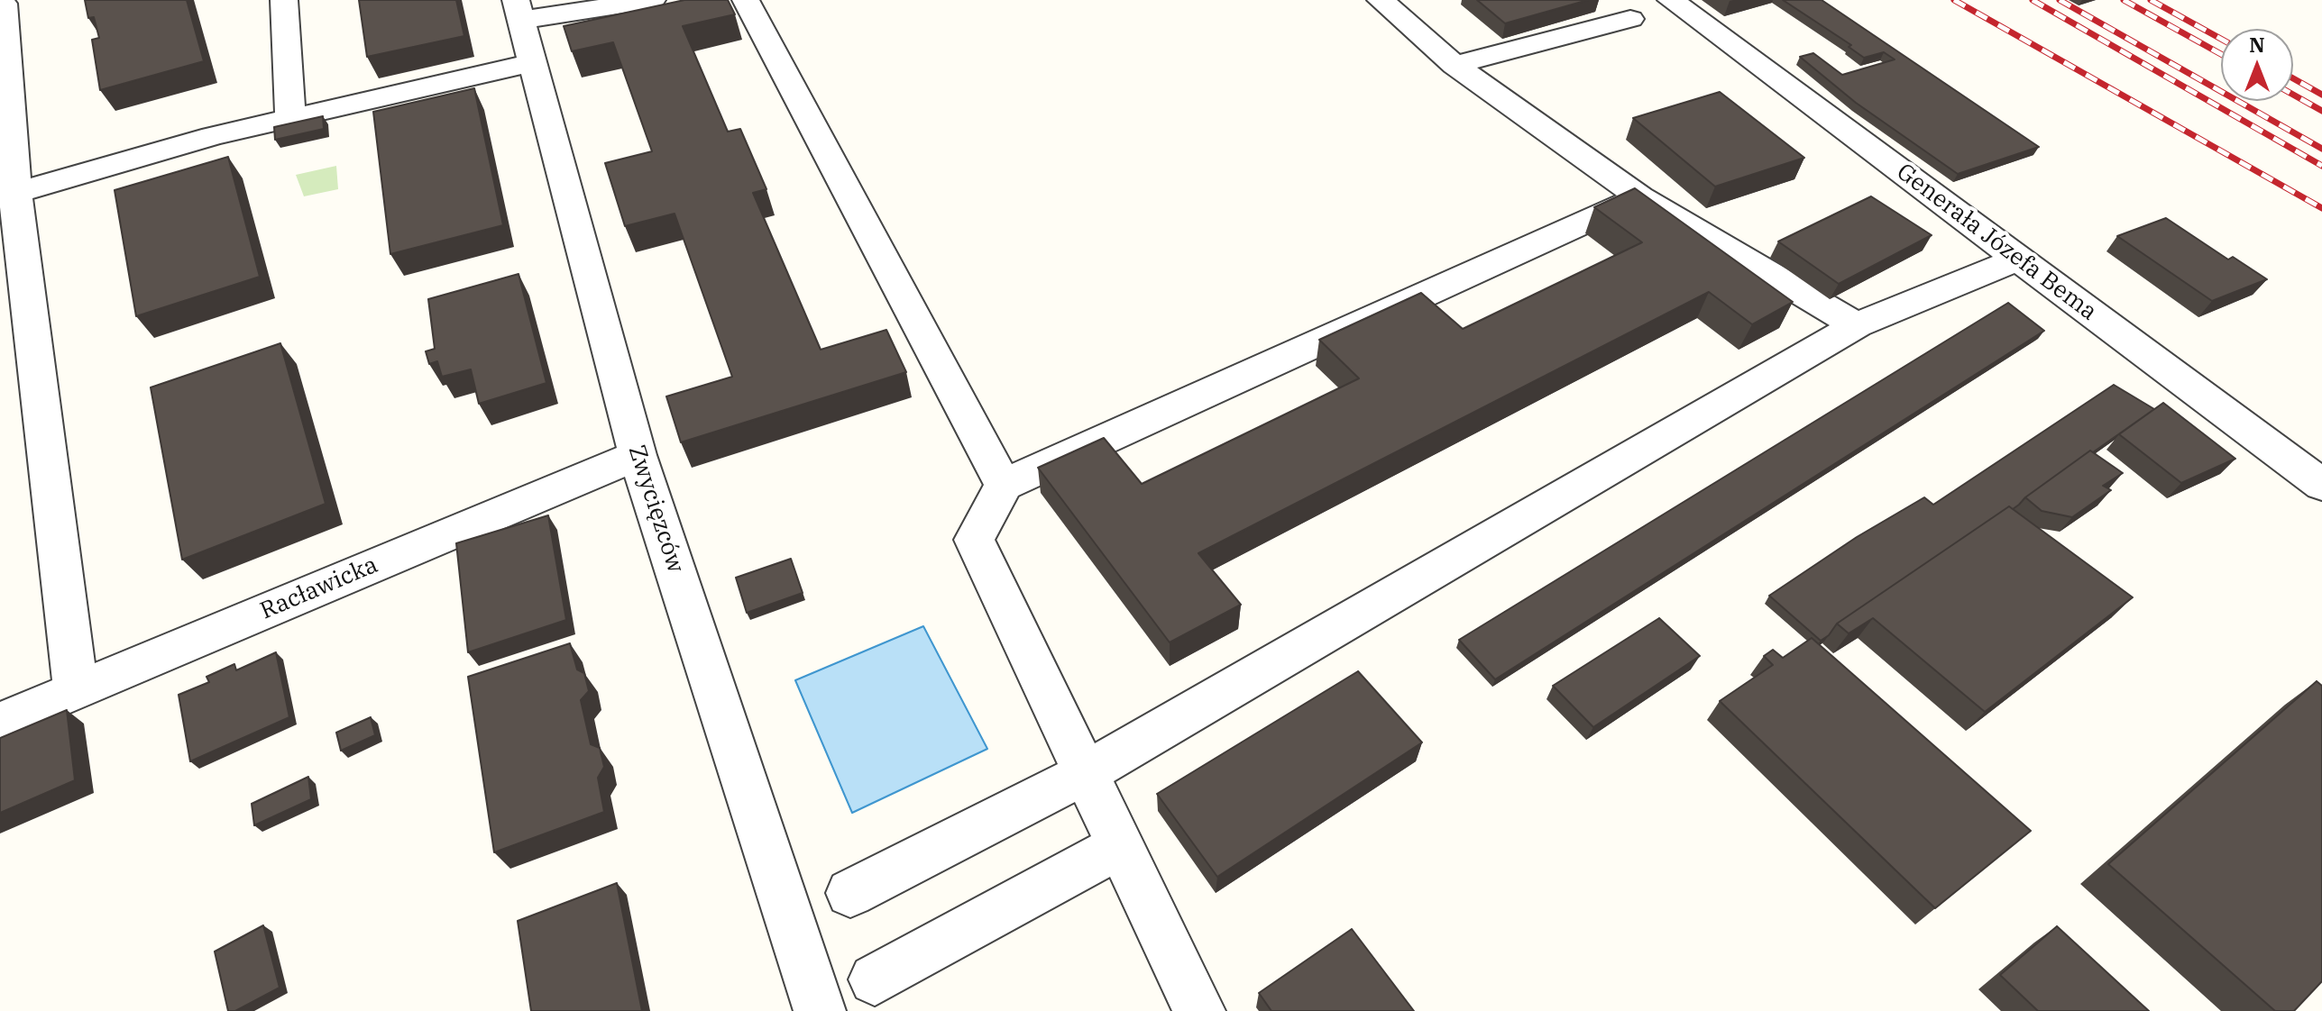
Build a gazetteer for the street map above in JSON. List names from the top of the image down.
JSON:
{
  "streets": {
    "street": ["Generała Józefa Bema", "Zwycięzców", "Racławicka"]
  },
  "crossings": [
    ["Zwycięzców", "Racławicka"]
  ],
  "north": "top"
}
